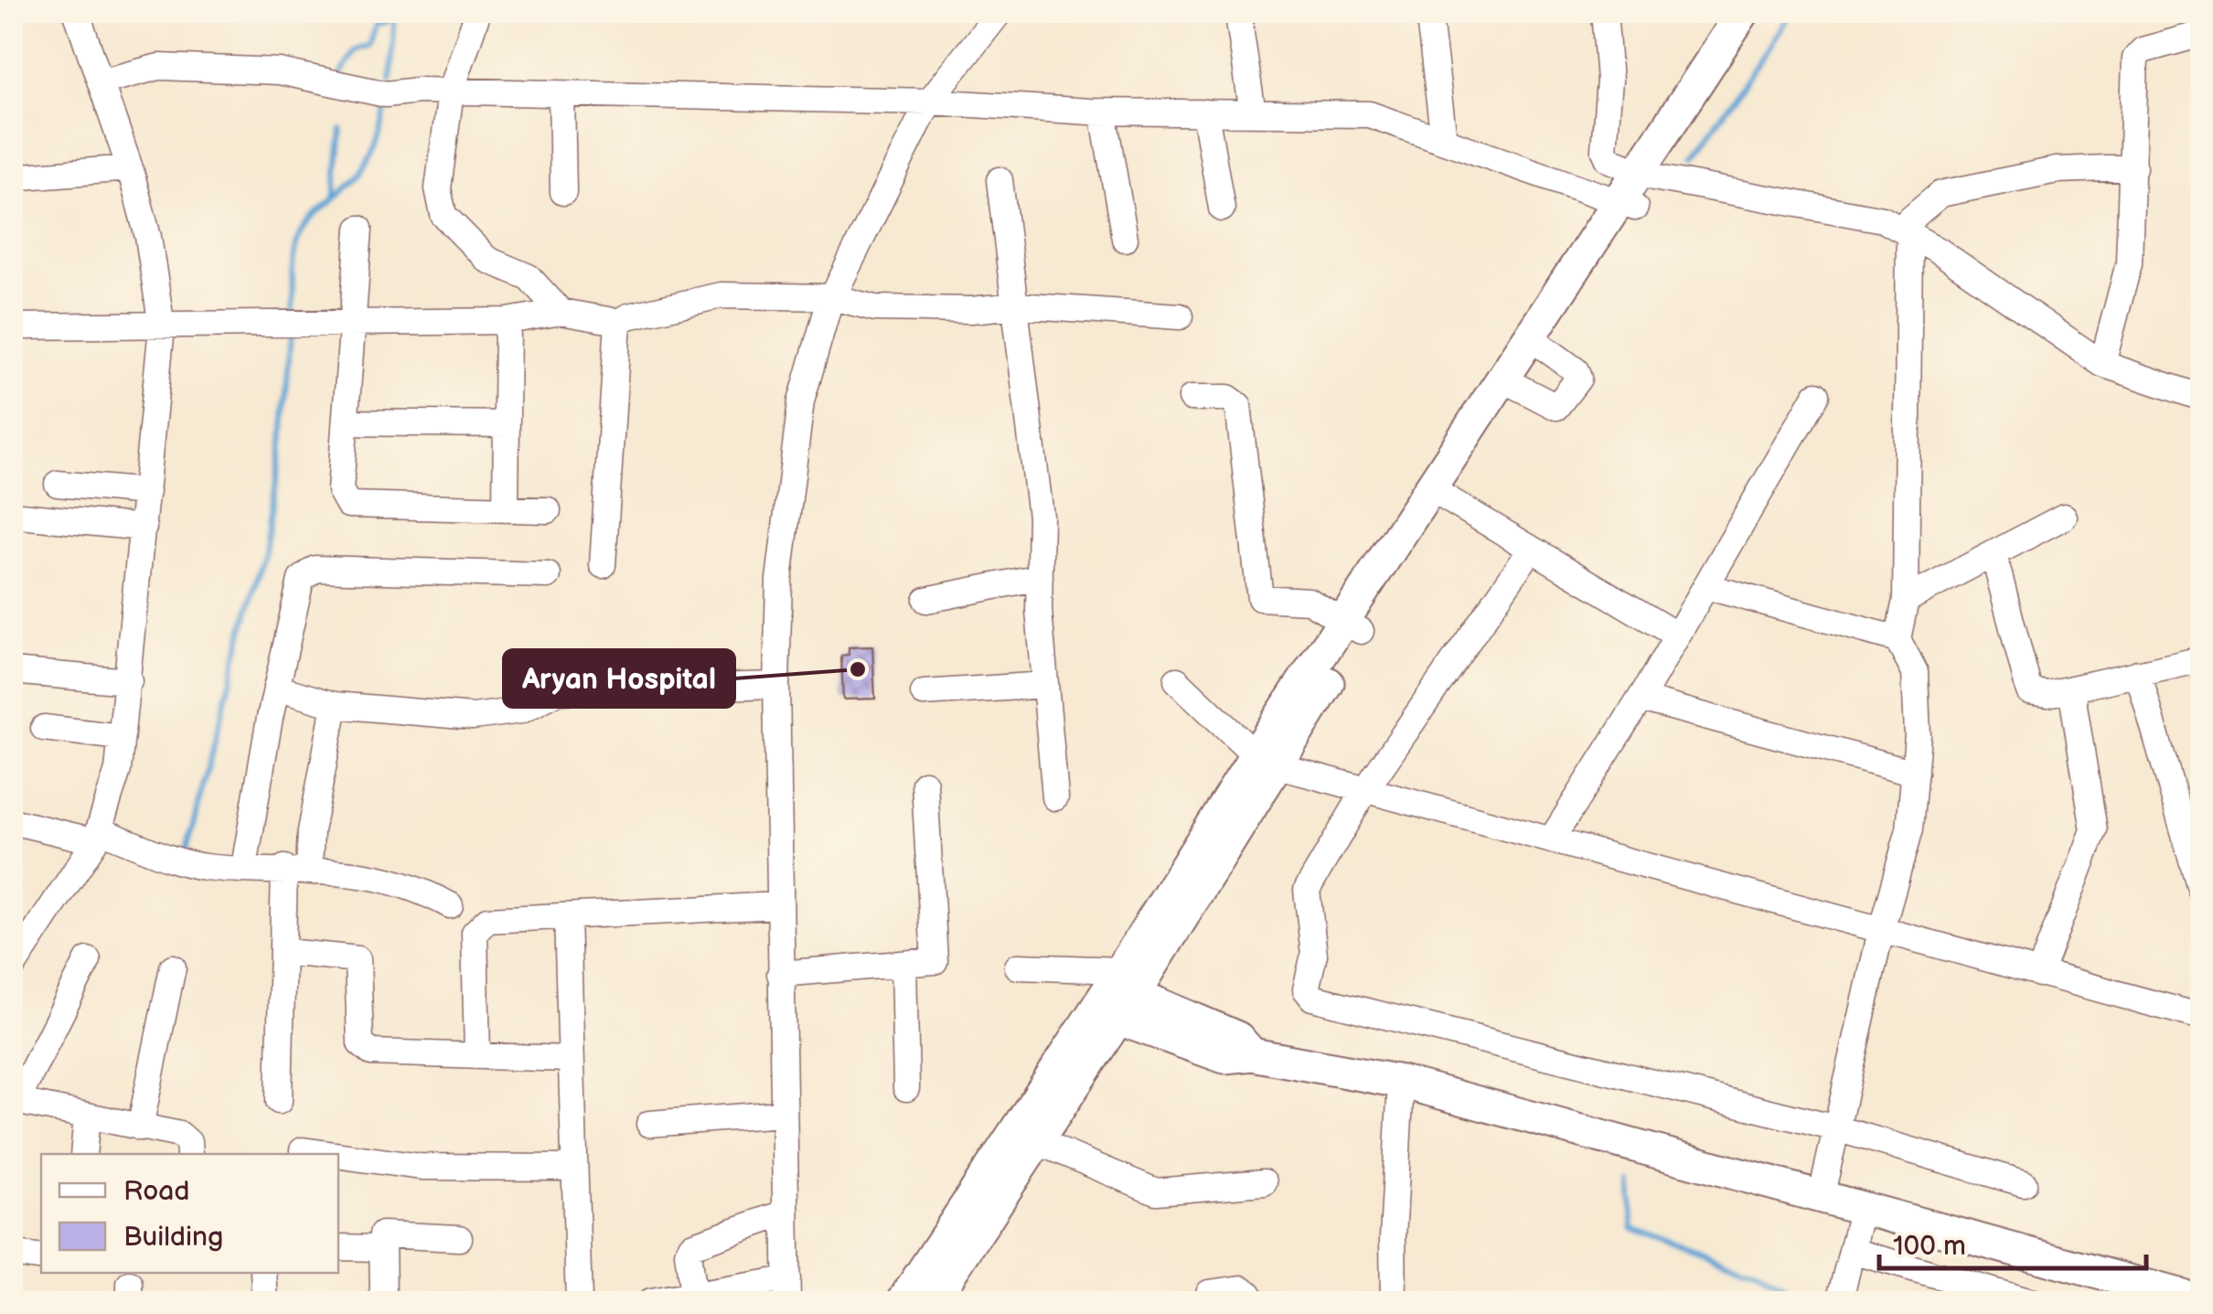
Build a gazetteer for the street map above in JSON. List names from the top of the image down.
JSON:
{
  "places": ["Aryan Hospital"],
  "legend": ["Road", "Building"],
  "scale_bar": "100 m"
}
